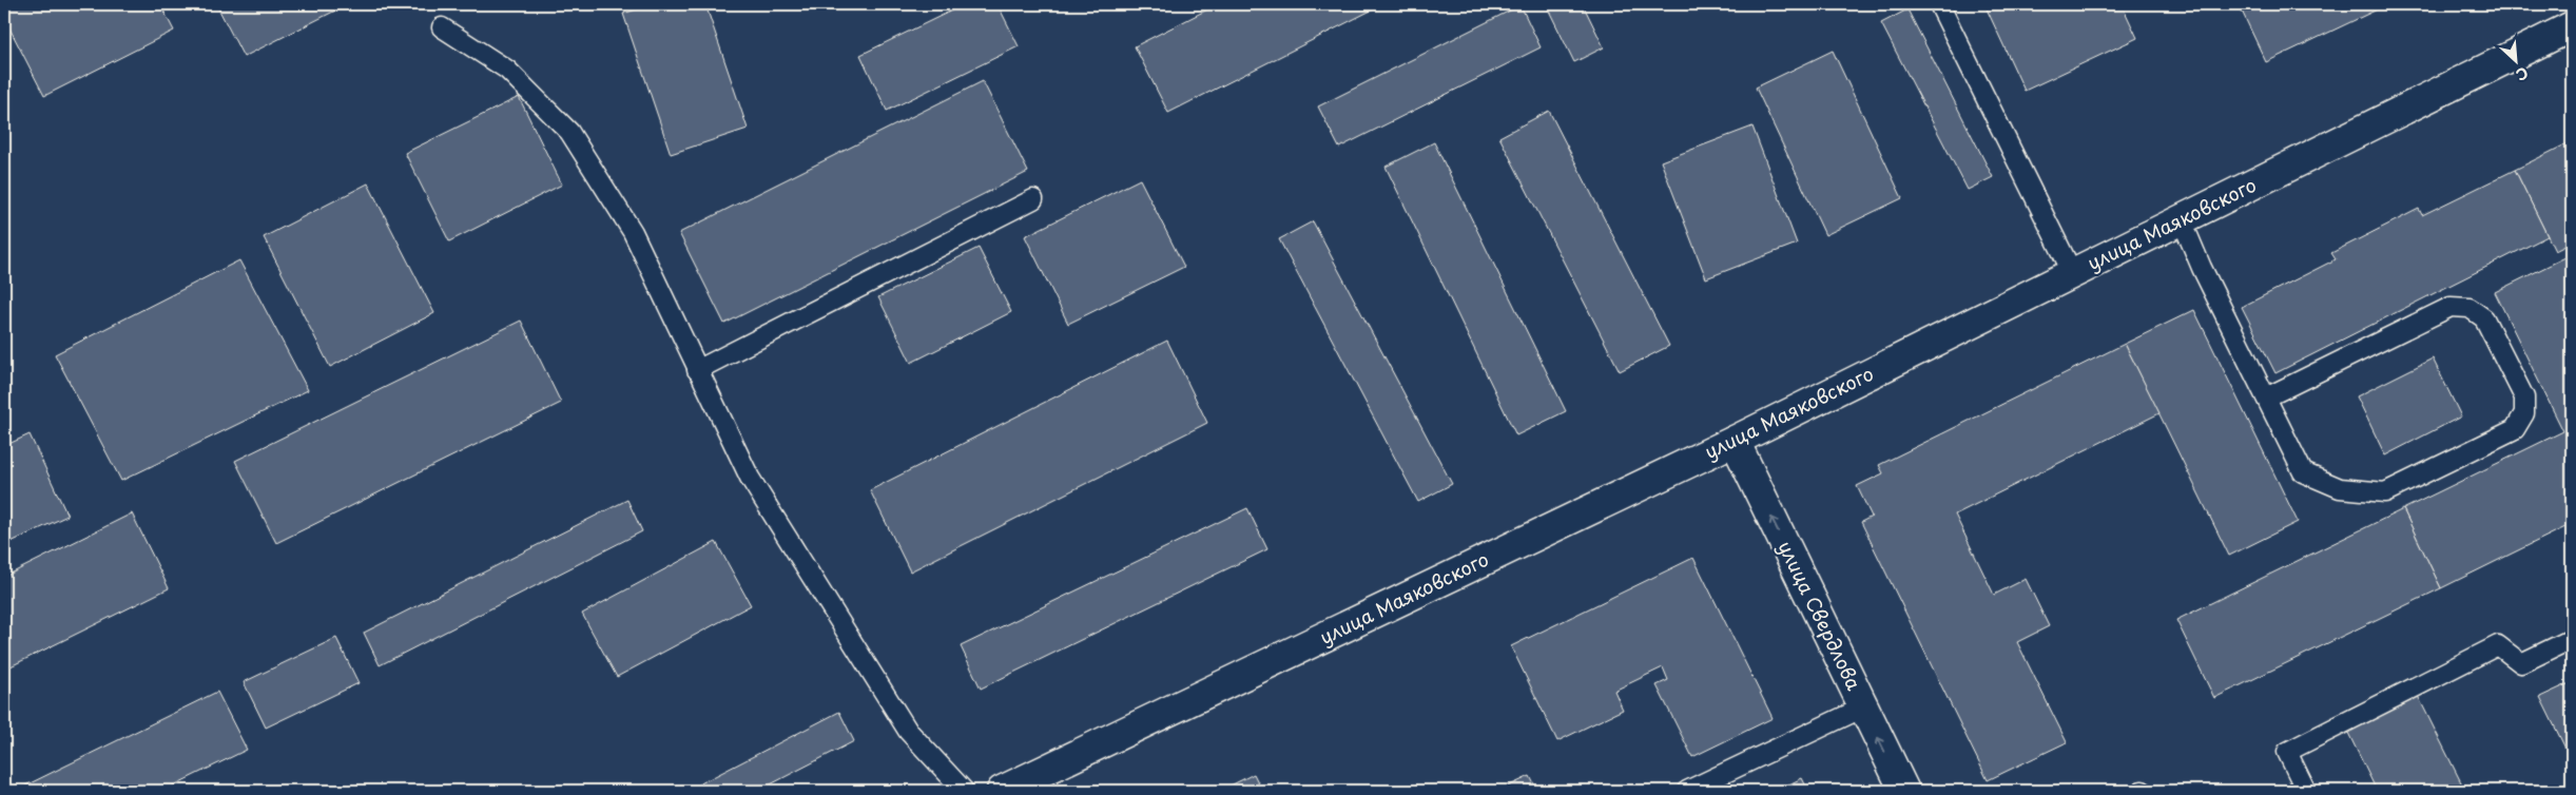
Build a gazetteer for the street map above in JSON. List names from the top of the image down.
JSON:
{
  "streets": {
    "street": ["улица Маяковского", "улица Свердлова"]
  },
  "crossings": [
    ["улица Маяковского", "улица Свердлова"]
  ],
  "one_way": ["улица Свердлова"],
  "north": "bottom right"
}
